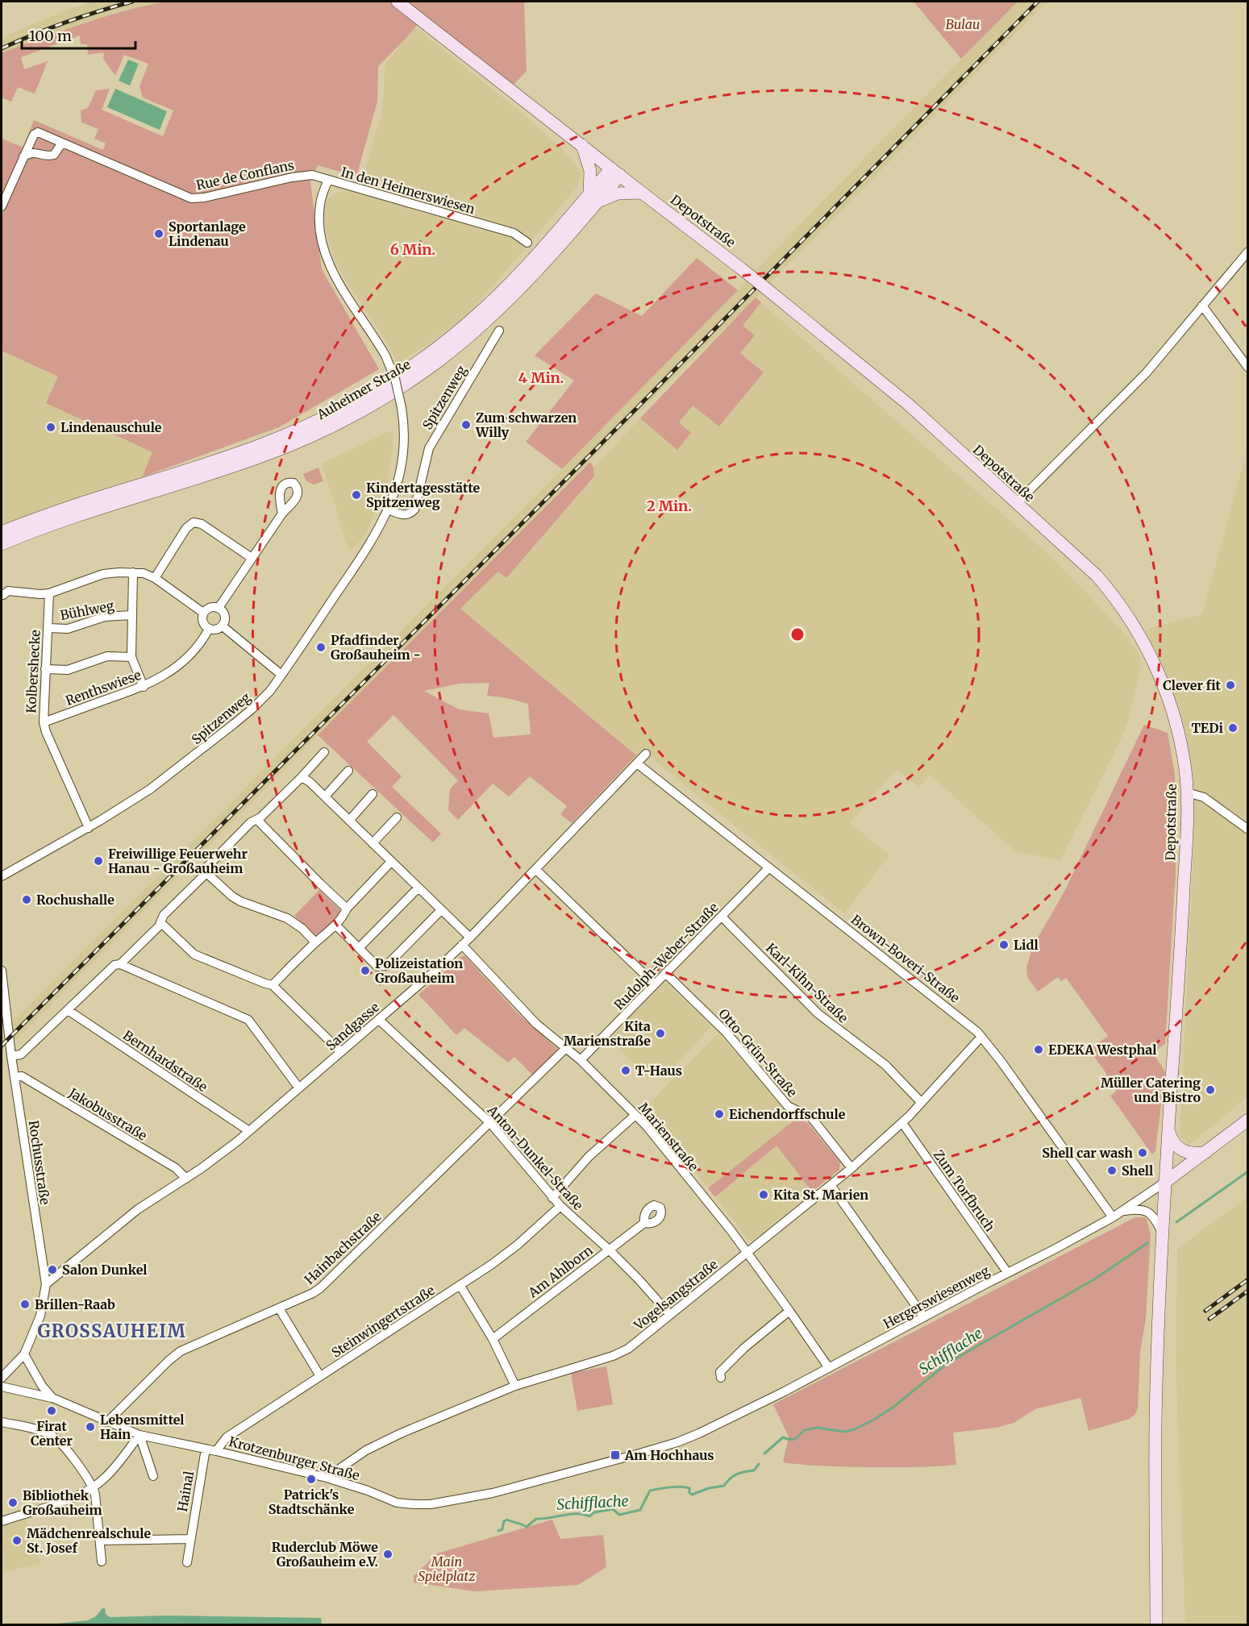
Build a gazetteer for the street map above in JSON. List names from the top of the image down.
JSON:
{
  "streets": {
    "main road": ["Depotstraße", "Auheimer Straße"],
    "street": [
      "Rue de Conflans",
      "In den Heimerswiesen",
      "Spitzenweg",
      "Bühlweg",
      "Kolbershecke",
      "Renthswiese",
      "Rudolph-Weber-Straße",
      "Brown-Boveri-Straße",
      "Karl-Kihn-Straße",
      "Sandgasse",
      "Otto-Grün-Straße",
      "Bernhardstraße",
      "Jakobusstraße",
      "Marienstraße",
      "Anton-Dunkel-Straße",
      "Rochusstraße",
      "Zum Torfbruch",
      "Hainbachstraße",
      "Am Ahlborn",
      "Vogelsangstraße",
      "Hergerswiesenweg",
      "Steinwingertstraße",
      "Krotzenburger Straße",
      "Hainal"
    ]
  },
  "crossings": [
    ["Rue de Conflans", "In den Heimerswiesen"],
    ["In den Heimerswiesen", "Spitzenweg"],
    ["Depotstraße", "Auheimer Straße"],
    ["Depotstraße", "Hergerswiesenweg"],
    ["Spitzenweg", "Kolbershecke"],
    ["Bühlweg", "Kolbershecke"],
    ["Kolbershecke", "Renthswiese"],
    ["Rudolph-Weber-Straße", "Brown-Boveri-Straße"],
    ["Rudolph-Weber-Straße", "Karl-Kihn-Straße"],
    ["Rudolph-Weber-Straße", "Otto-Grün-Straße"],
    ["Rudolph-Weber-Straße", "Marienstraße"],
    ["Brown-Boveri-Straße", "Sandgasse"],
    ["Brown-Boveri-Straße", "Vogelsangstraße"],
    ["Brown-Boveri-Straße", "Hergerswiesenweg"],
    ["Karl-Kihn-Straße", "Vogelsangstraße"],
    ["Sandgasse", "Bernhardstraße"],
    ["Sandgasse", "Jakobusstraße"],
    ["Sandgasse", "Marienstraße"],
    ["Sandgasse", "Anton-Dunkel-Straße"],
    ["Sandgasse", "Rochusstraße"],
    ["Otto-Grün-Straße", "Vogelsangstraße"],
    ["Jakobusstraße", "Rochusstraße"],
    ["Marienstraße", "Hainbachstraße"],
    ["Marienstraße", "Vogelsangstraße"],
    ["Marienstraße", "Hergerswiesenweg"],
    ["Anton-Dunkel-Straße", "Hainbachstraße"],
    ["Anton-Dunkel-Straße", "Am Ahlborn"],
    ["Anton-Dunkel-Straße", "Vogelsangstraße"],
    ["Anton-Dunkel-Straße", "Steinwingertstraße"],
    ["Rochusstraße", "Krotzenburger Straße"],
    ["Zum Torfbruch", "Vogelsangstraße"],
    ["Zum Torfbruch", "Hergerswiesenweg"],
    ["Hainbachstraße", "Krotzenburger Straße"],
    ["Vogelsangstraße", "Krotzenburger Straße"],
    ["Hergerswiesenweg", "Krotzenburger Straße"],
    ["Steinwingertstraße", "Krotzenburger Straße"],
    ["Krotzenburger Straße", "Hainal"]
  ],
  "districts": ["GROSSAUHEIM"],
  "water": ["Schifflache"],
  "parks": ["Bulau", "Main Spielplatz"],
  "places": {
    "other": [
      "Sportanlage Lindenau",
      "Zum schwarzen Willy",
      "Lindenauschule",
      "Kindertagesstätte Spitzenweg",
      "Pfadfinder Großauheim -",
      "Clever fit",
      "TEDi",
      "Freiwillige Feuerwehr Hanau - Großauheim",
      "Rochushalle",
      "Lidl",
      "Polizeistation Großauheim",
      "Kita Marienstraße",
      "EDEKA Westphal",
      "T-Haus",
      "Müller Catering und Bistro",
      "Eichendorffschule",
      "Shell car wash",
      "Shell",
      "Kita St. Marien",
      "Salon Dunkel",
      "Brillen-Raab",
      "Firat Center",
      "Lebensmittel Hain",
      "Patrick's Stadtschänke",
      "Bibliothek Großauheim",
      "Mädchenrealschule St. Josef",
      "Ruderclub Möwe Großauheim e.V."
    ],
    "transit": ["Am Hochhaus"]
  },
  "scale_bar": "100 m",
  "rings": ["6 Min.", "4 Min.", "2 Min."]
}
